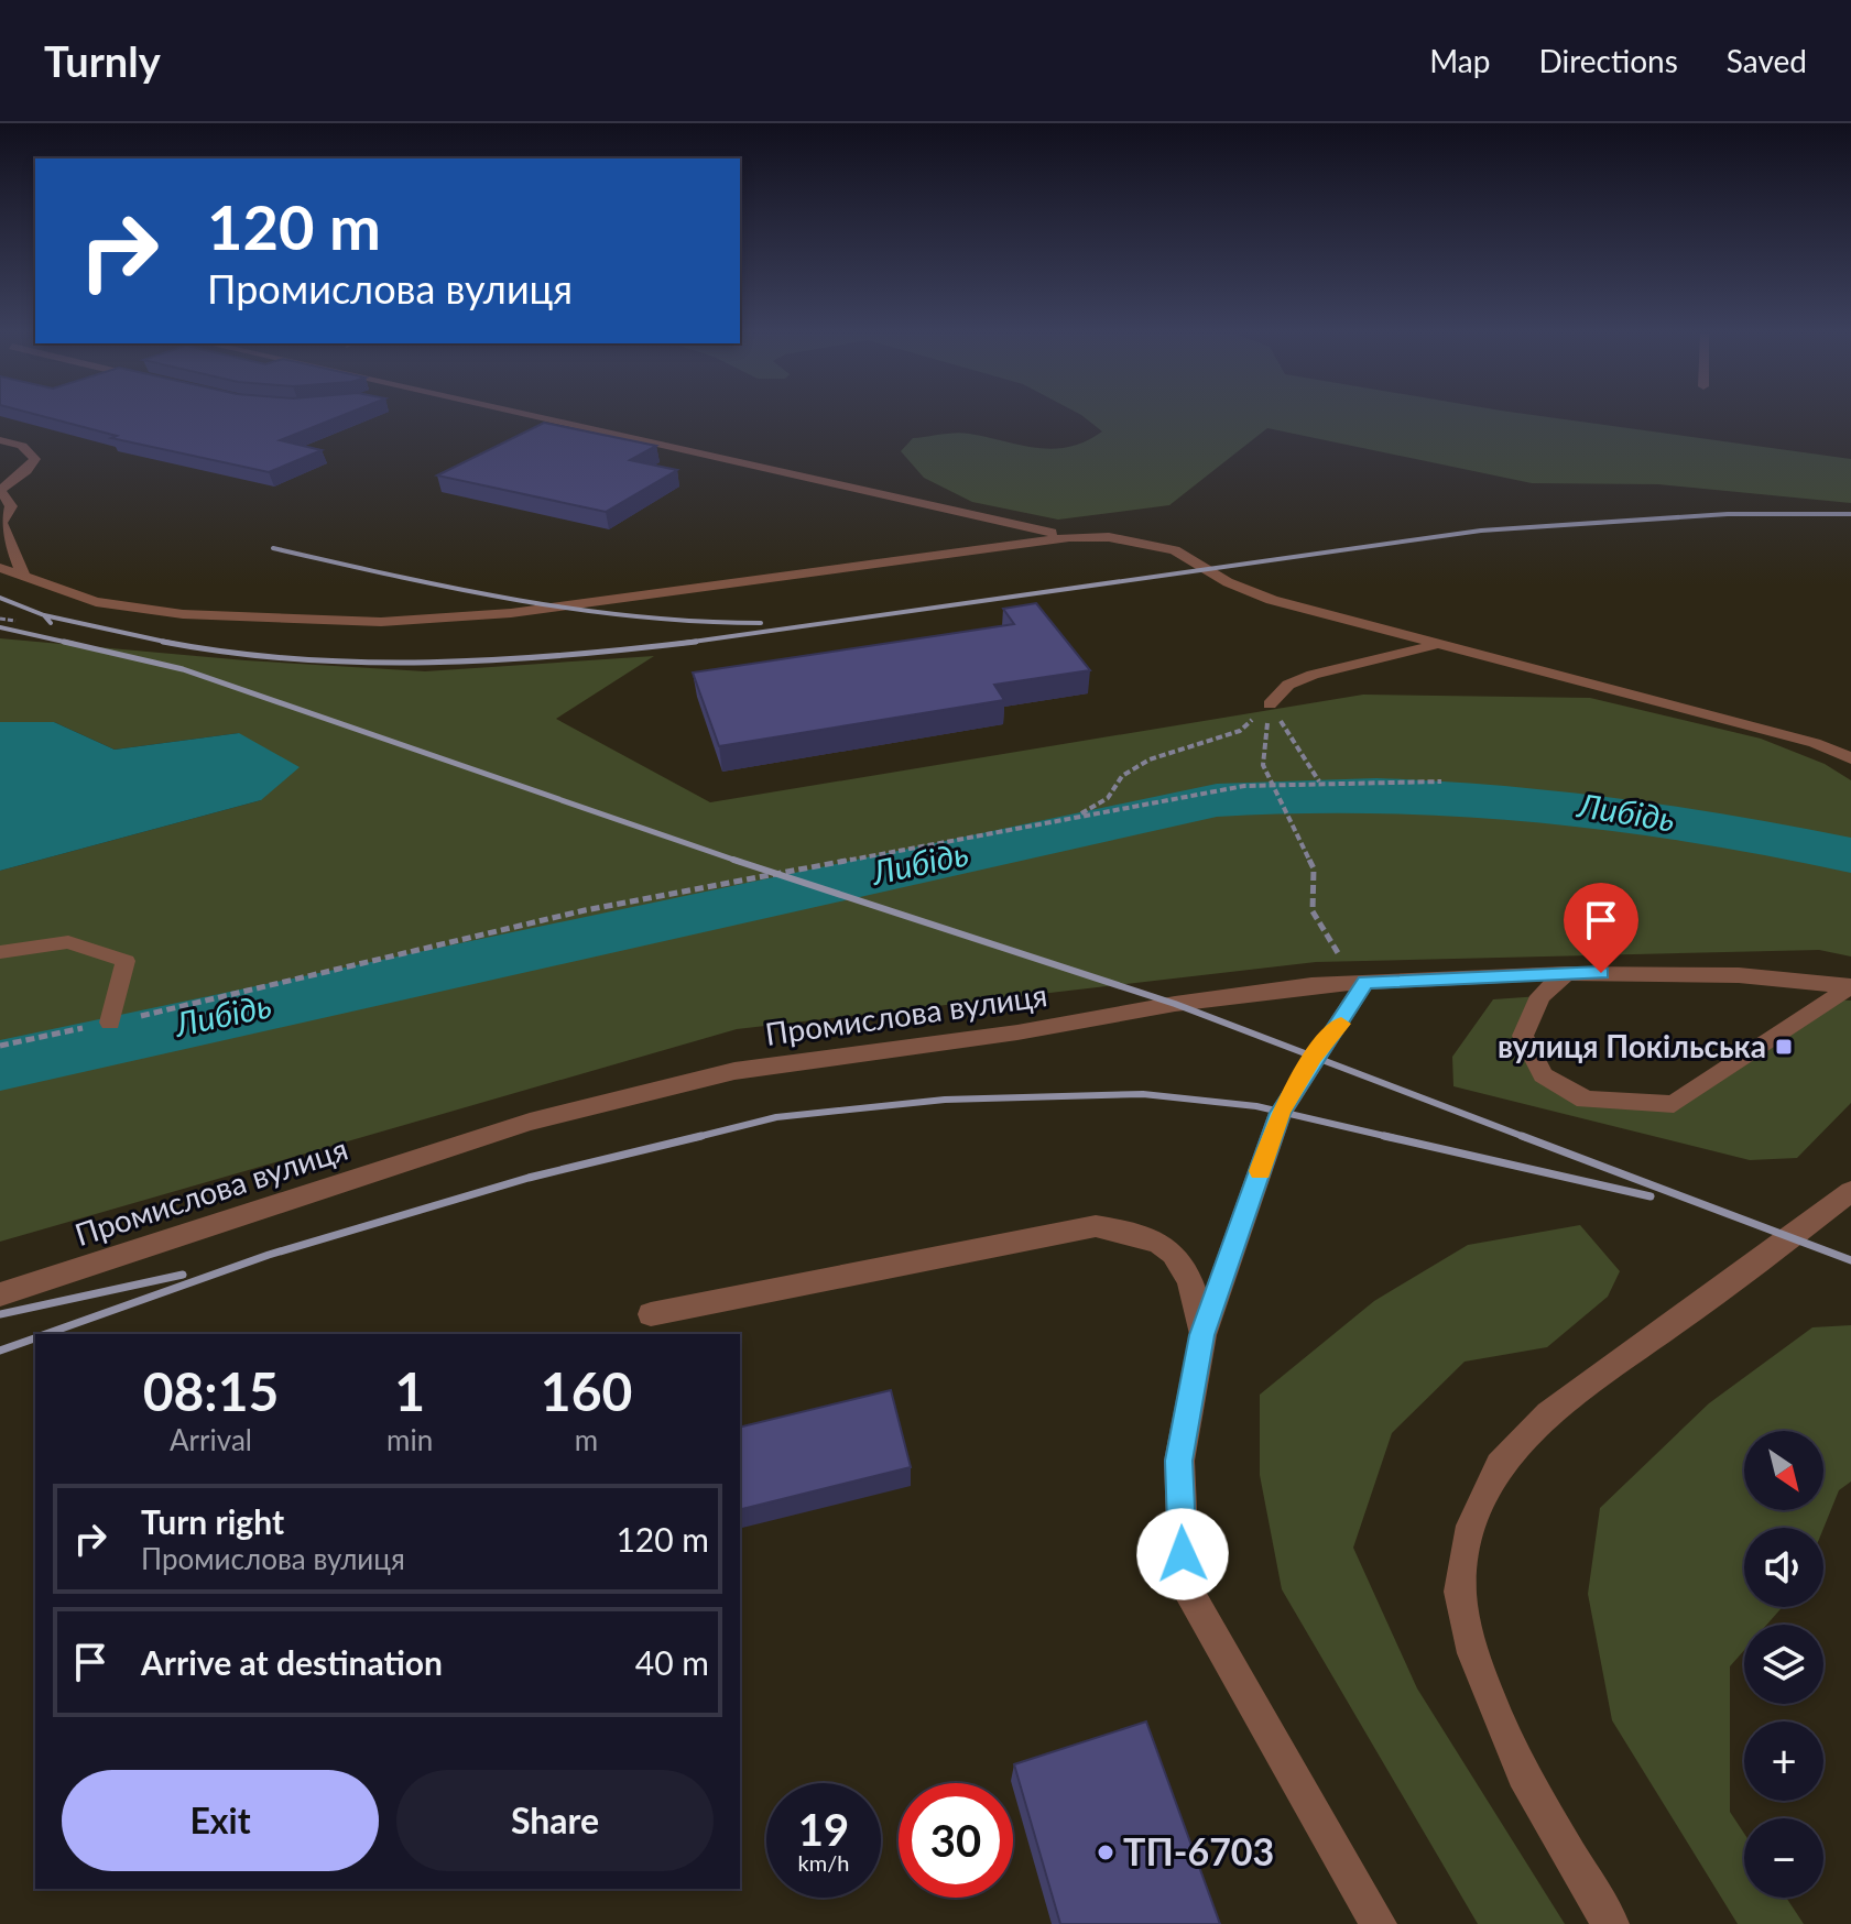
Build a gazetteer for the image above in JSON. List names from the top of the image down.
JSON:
{
  "streets": {
    "street": ["Промислова вулиця"]
  },
  "water": ["Либідь"],
  "places": {
    "transit": ["вулиця Покільська"],
    "other": ["ТП-6703"]
  },
  "north": "bottom right",
  "page": {
    "header": "Turnly",
    "nav": ["Map", "Directions", "Saved"],
    "turn": ["120 m", "Промислова вулиця"],
    "eta": [
      "08:15",
      "Arrival",
      "1",
      "min",
      "160",
      "m"
    ],
    "map_buttons": ["+", "−"],
    "list": [
      {
        "name": "Turn right",
        "note": "Промислова вулиця",
        "value": "120 m"
      },
      {
        "name": "Arrive at destination",
        "value": "40 m"
      }
    ],
    "buttons": ["Exit", "Share"],
    "speed": "19 km/h",
    "limit": "30"
  }
}
